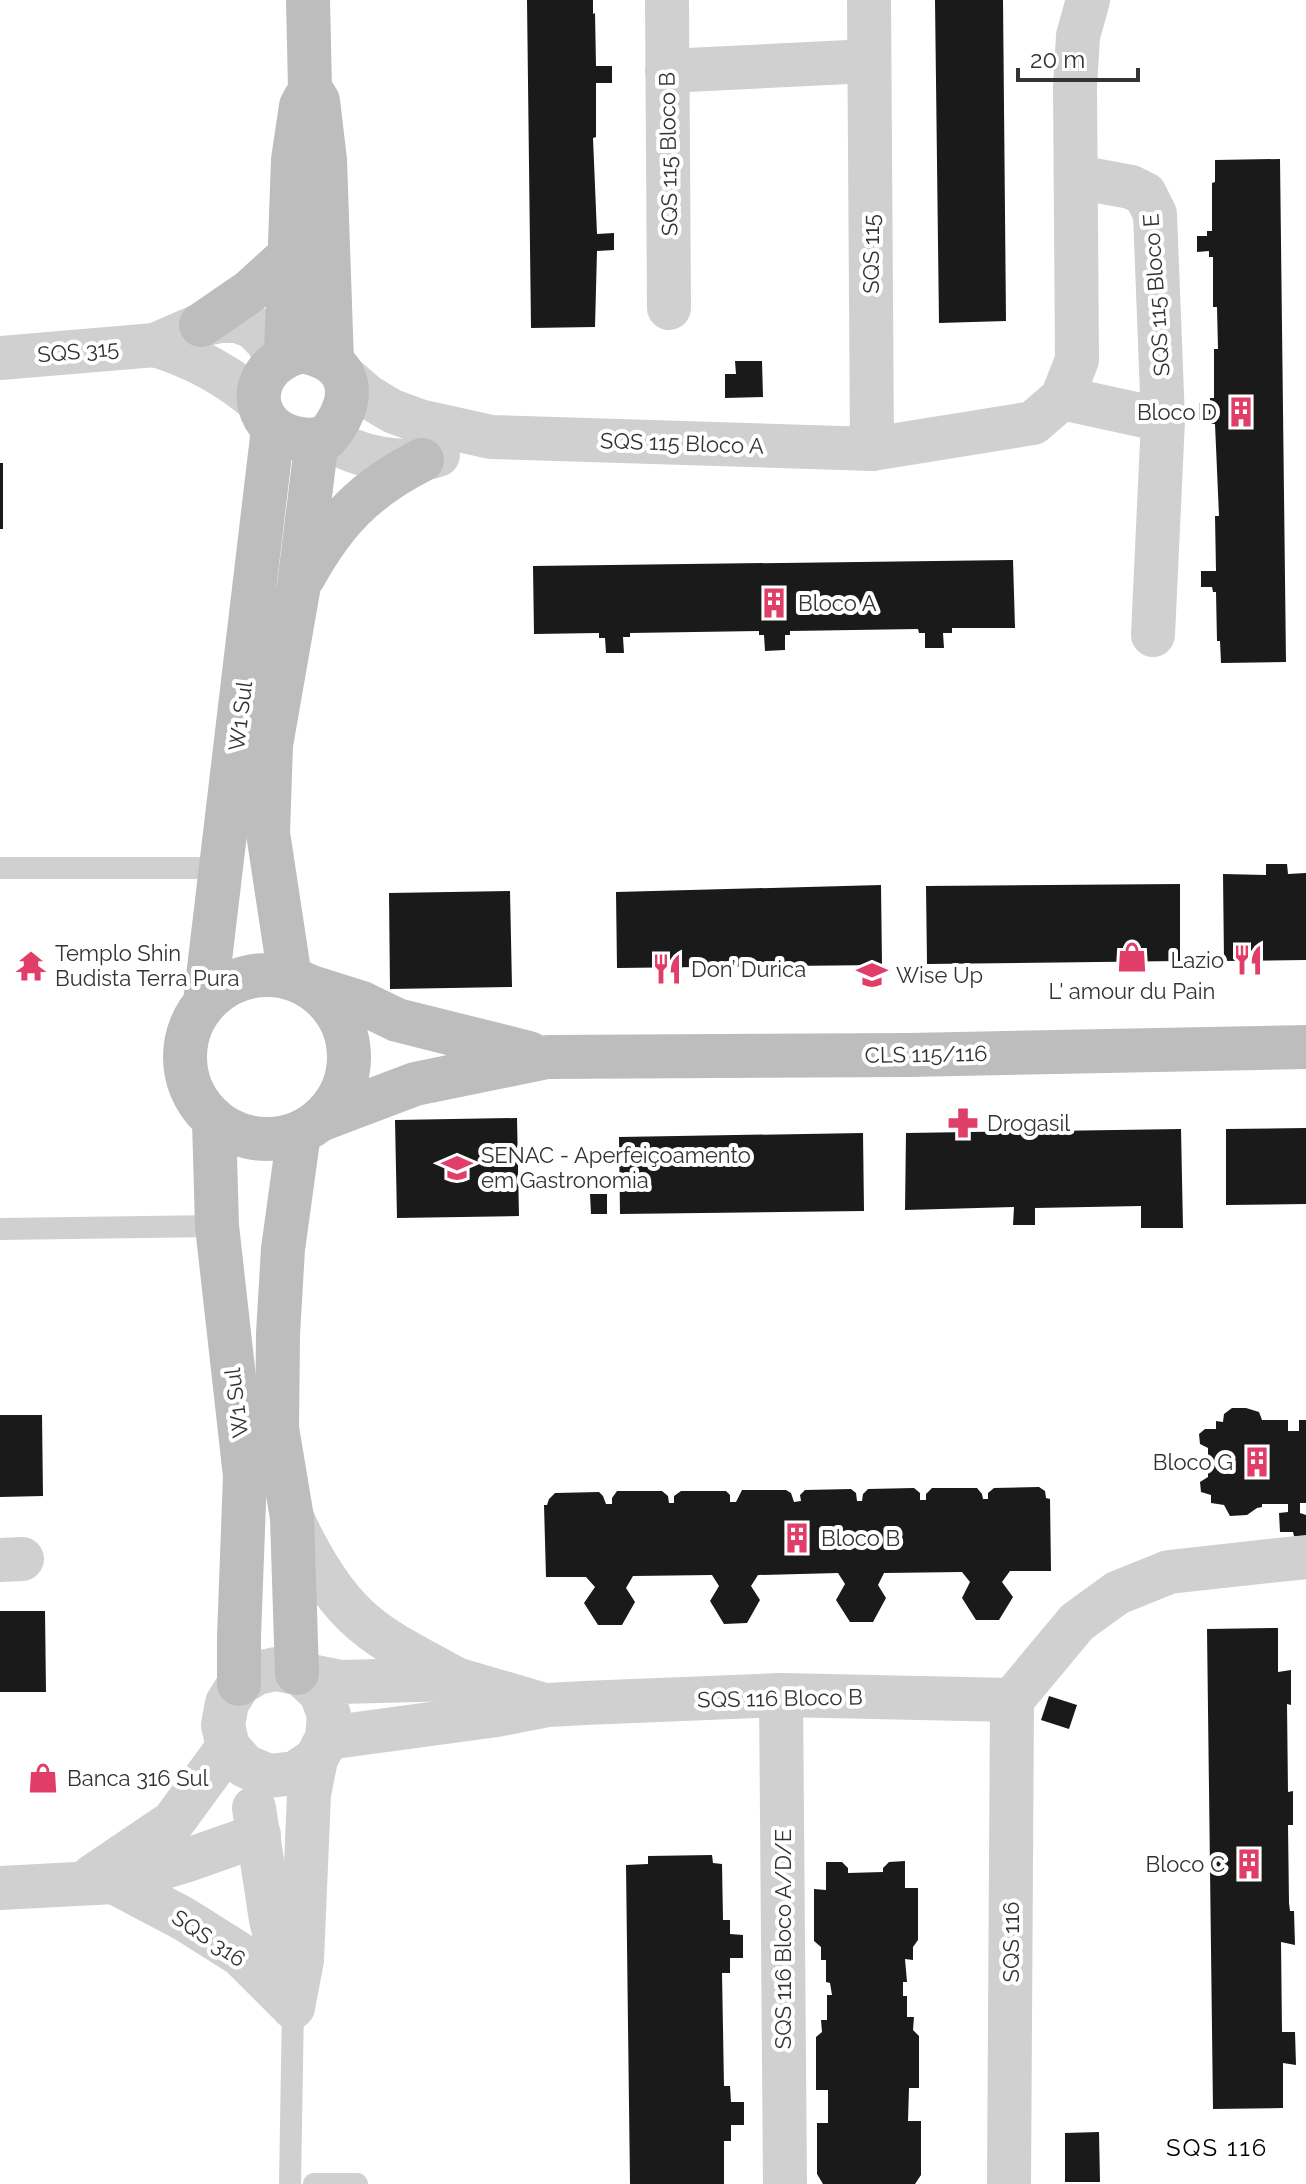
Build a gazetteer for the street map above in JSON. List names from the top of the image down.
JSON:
{
  "streets": {
    "street": [
      "SQS 115 Bloco B",
      "SQS 115",
      "SQS 115 Bloco E",
      "SQS 315",
      "SQS 115 Bloco A",
      "W1 Sul",
      "CLS 115/116",
      "SQS 116 Bloco B",
      "SQS 316",
      "SQS 116 Bloco A/D/E",
      "SQS 116"
    ]
  },
  "crossings": [
    ["SQS 115", "SQS 115 Bloco A"],
    ["SQS 315", "SQS 115 Bloco A"],
    ["SQS 315", "W1 Sul"],
    ["SQS 115 Bloco A", "W1 Sul"],
    ["W1 Sul", "CLS 115/116"],
    ["W1 Sul", "SQS 116 Bloco B"],
    ["SQS 116 Bloco B", "SQS 116 Bloco A/D/E"],
    ["SQS 116 Bloco B", "SQS 116"]
  ],
  "districts": ["SQS 116"],
  "places": {
    "building": [
      "Bloco D",
      "Bloco A",
      "Bloco G",
      "Bloco B",
      "Bloco C"
    ],
    "shop": ["L' amour du Pain", "Banca 316 Sul"],
    "restaurant": ["Lazio", "Don’ Durica"],
    "temple": ["Templo Shin Budista Terra Pura"],
    "school or university": ["Wise Up", "SENAC - Aperfeiçoamento em Gastronomia"],
    "pharmacy": ["Drogasil"]
  },
  "scale_bar": "20 m"
}
